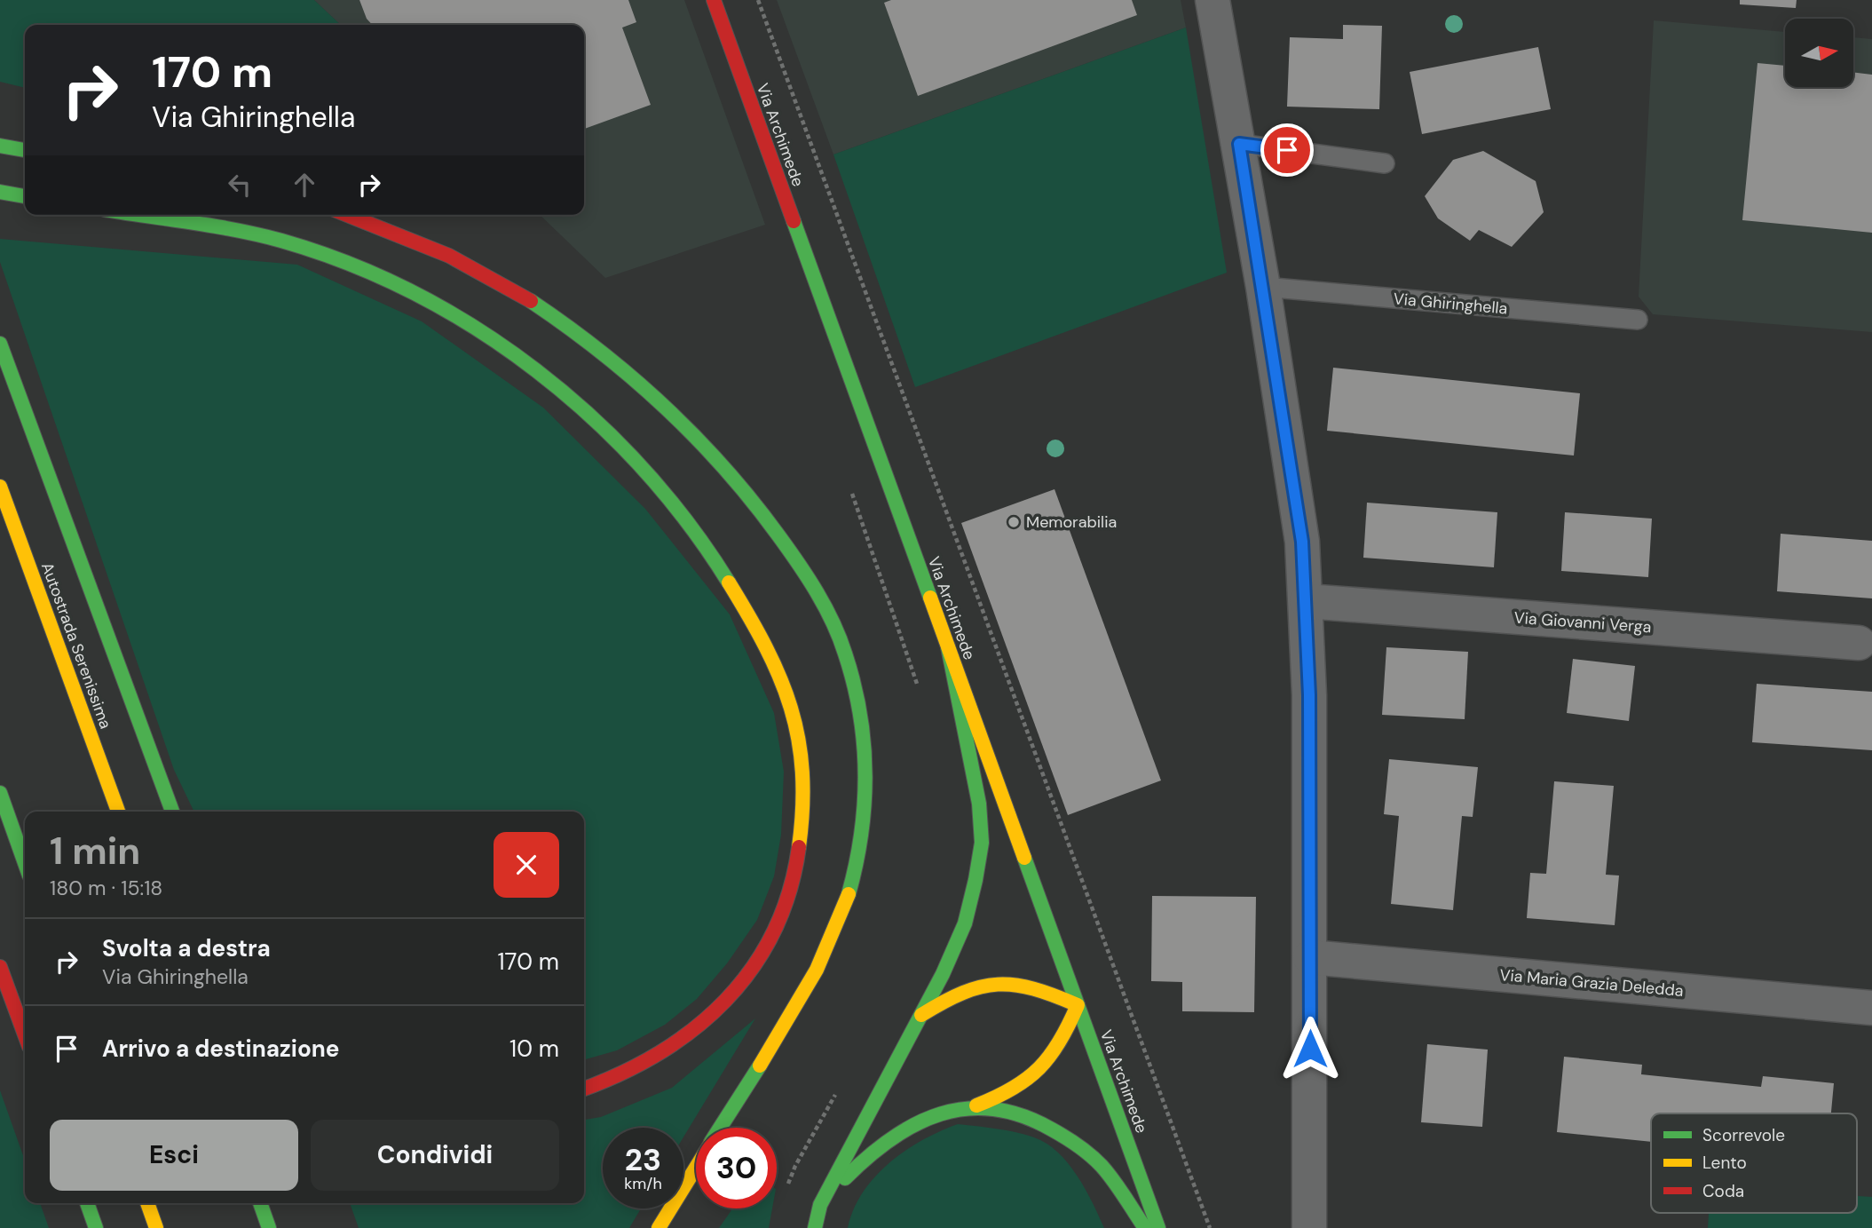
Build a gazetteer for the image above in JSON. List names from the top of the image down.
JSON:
{
  "streets": {
    "main road": ["Via Archimede", "Autostrada Serenissima"],
    "street": ["Via Giovanni Verga", "Via Maria Grazia Deledda"],
    "lane": ["Via Ghiringhella"]
  },
  "places": ["Memorabilia"],
  "legend": ["Scorrevole", "Lento", "Coda"],
  "north": "right",
  "page": {
    "turn": ["170 m", "Via Ghiringhella"],
    "heading": ["1 min", "180 m · 15:18"],
    "list": [
      {
        "name": "Svolta a destra",
        "note": "Via Ghiringhella",
        "value": "170 m"
      },
      {
        "name": "Arrivo a destinazione",
        "value": "10 m"
      }
    ],
    "buttons": ["Esci", "Condividi"],
    "speed": "23 km/h",
    "limit": "30"
  }
}
